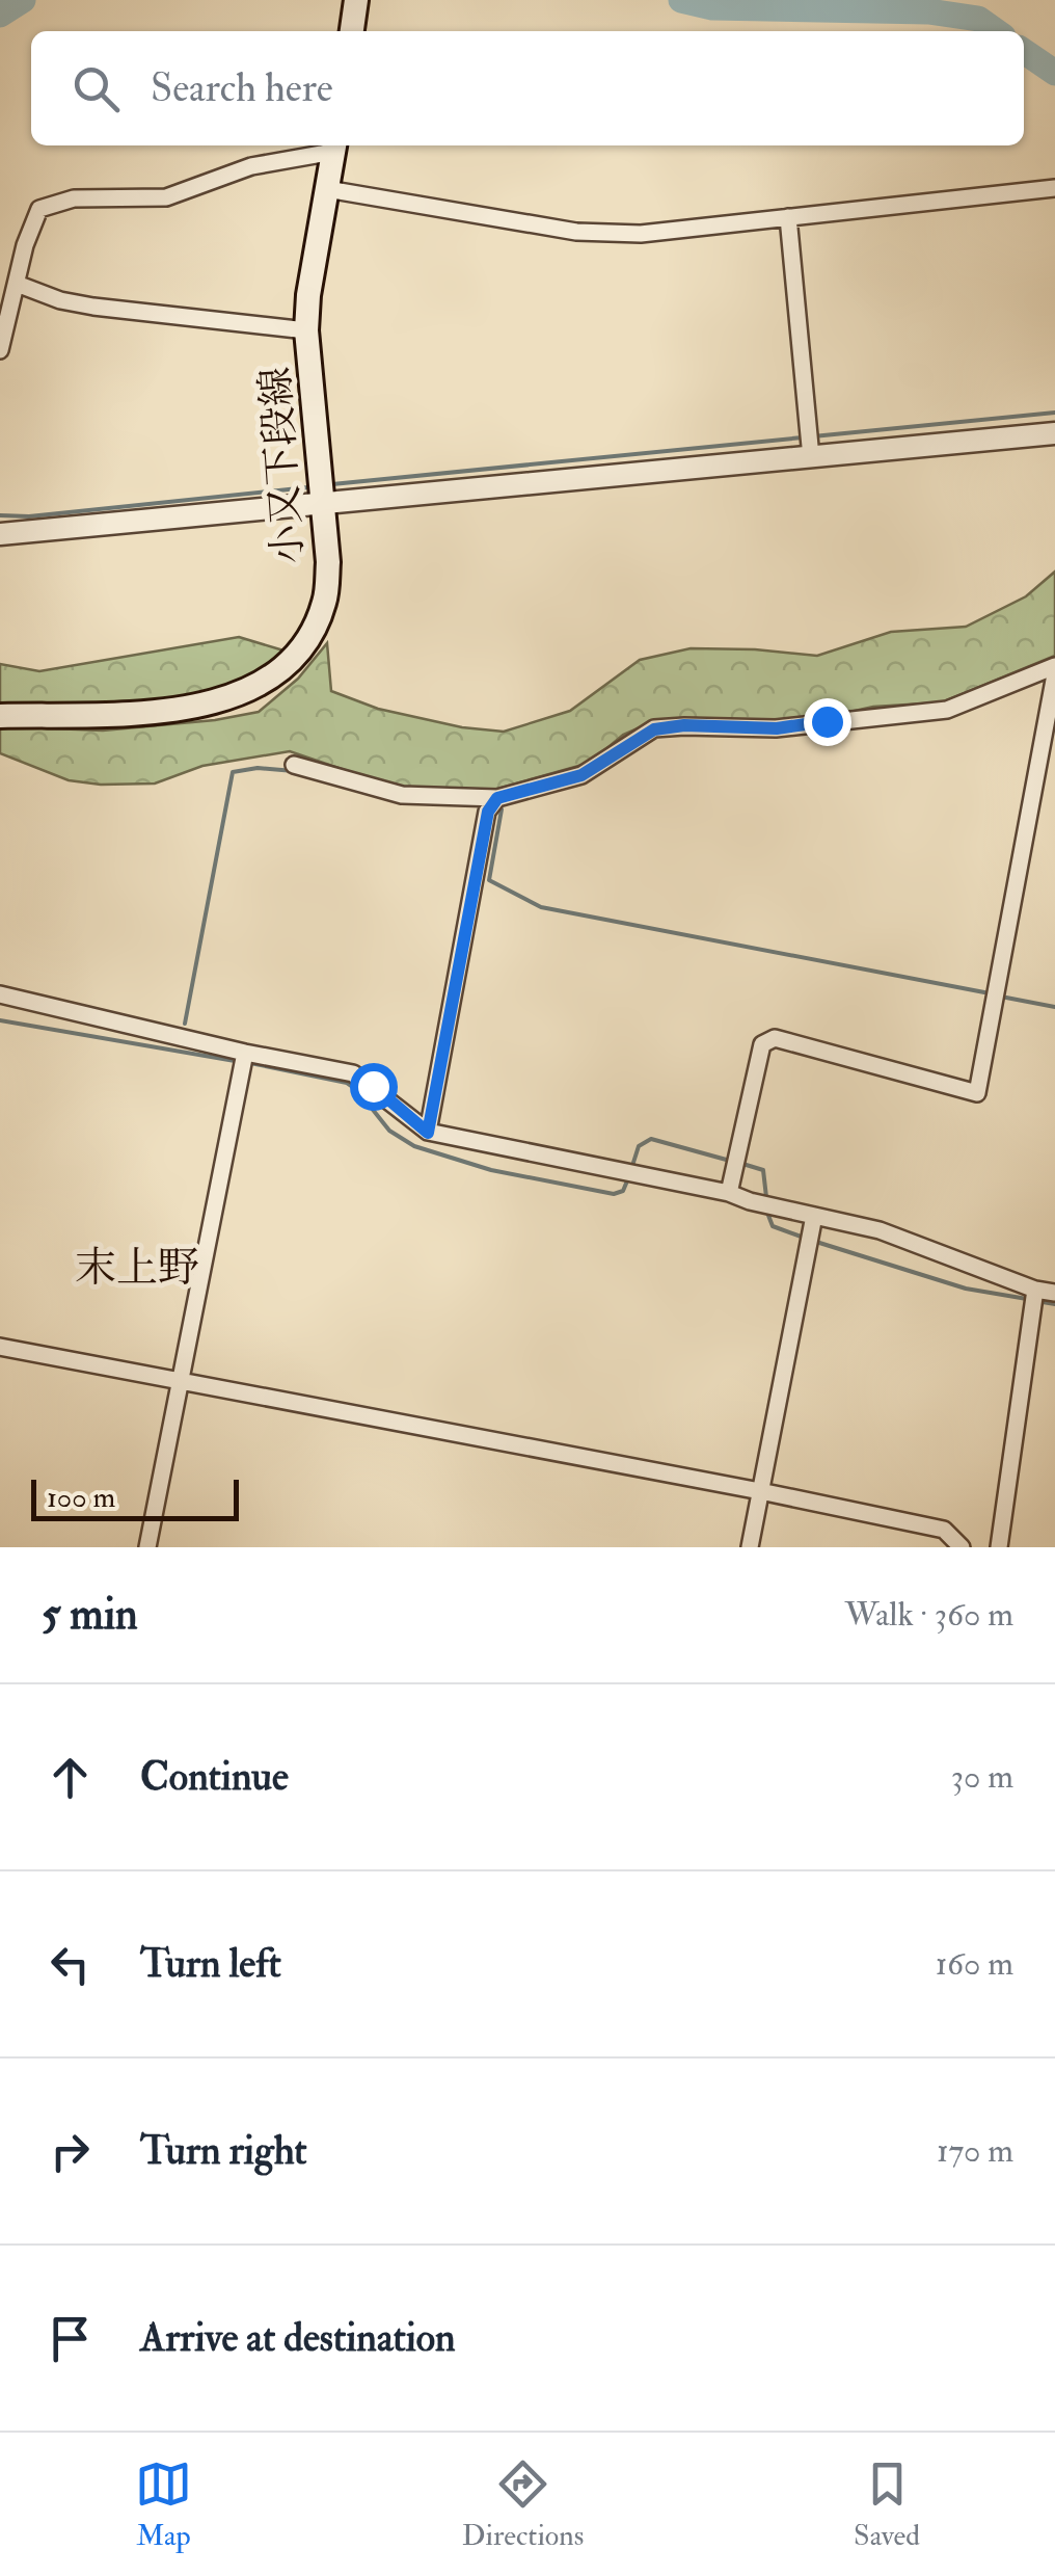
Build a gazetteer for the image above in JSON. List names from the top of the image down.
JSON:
{
  "streets": {
    "main road": ["小又下段線"]
  },
  "districts": ["末上野"],
  "scale_bar": "100 m",
  "page": {
    "search": "Search here",
    "scale": "100 m",
    "heading": ["5 min", "Walk · 360 m"],
    "list": [
      ["Continue", "30 m"],
      ["Turn left", "160 m"],
      ["Turn right", "170 m"],
      "Arrive at destination"
    ],
    "nav": ["Map", "Directions", "Saved"]
  }
}
